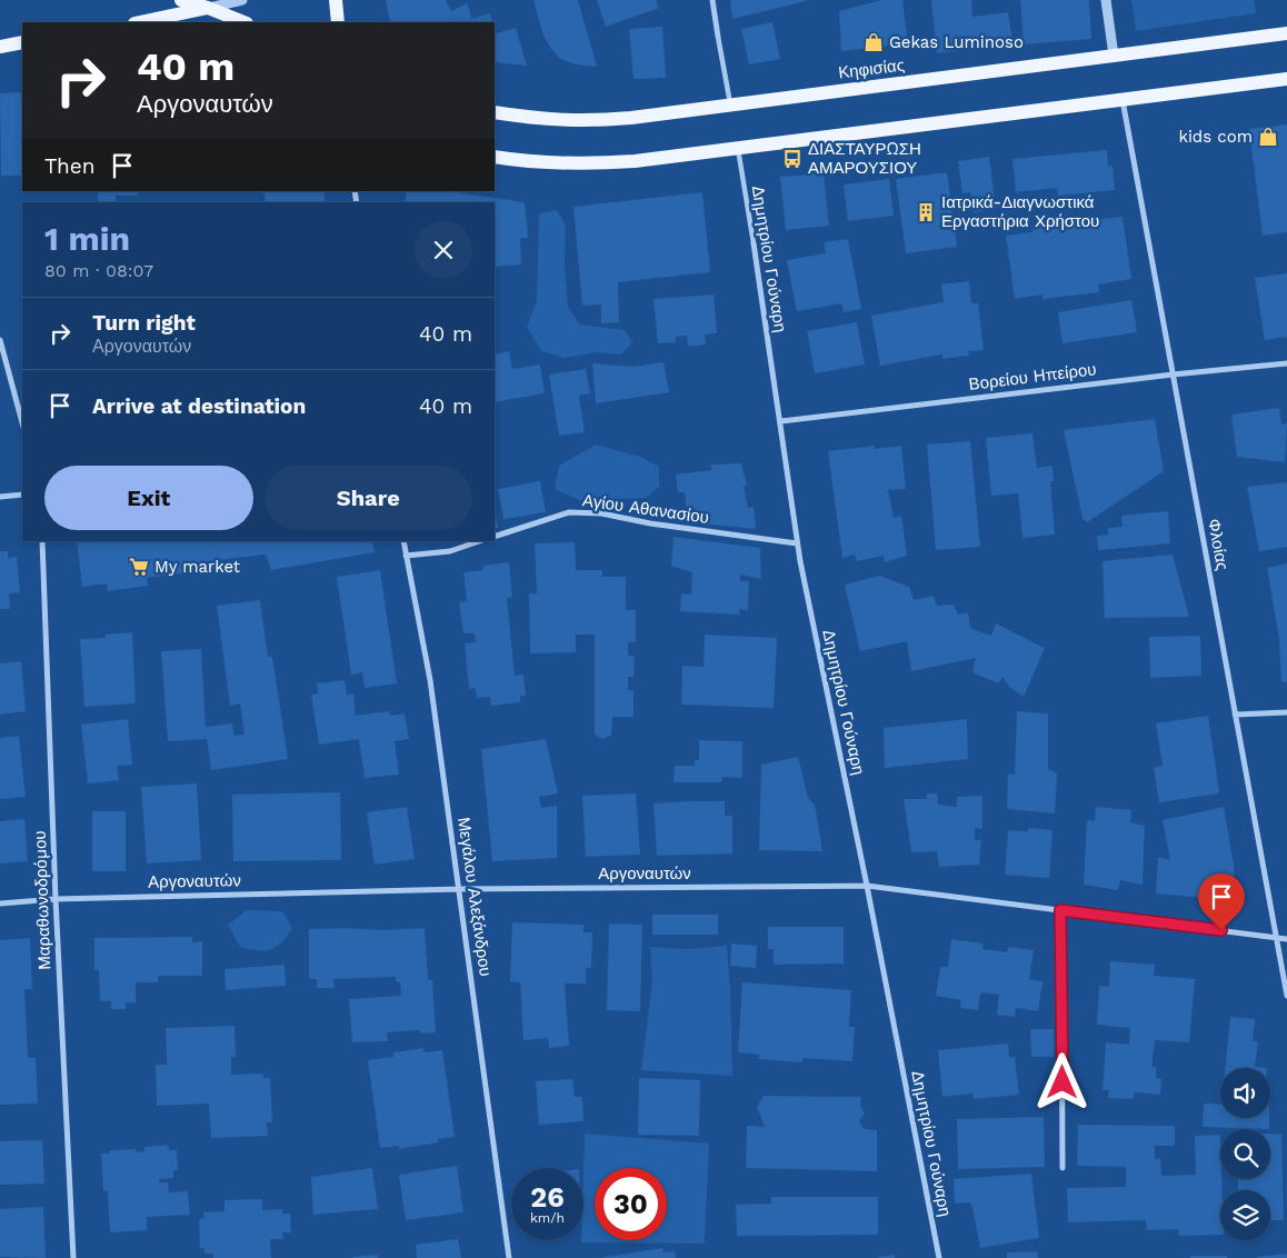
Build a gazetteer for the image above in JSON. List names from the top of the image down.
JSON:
{
  "streets": {
    "main road": ["Κηφισίας"],
    "street": [
      "Δημητρίου Γούναρη",
      "Βορείου Ηπείρου",
      "Αγίου Αθανασίου",
      "Φλοίας",
      "Αργοναυτών",
      "Μεγάλου Αλεξάνδρου",
      "Μαραθωνοδρόμου"
    ]
  },
  "crossings": [
    ["Δημητρίου Γούναρη", "Βορείου Ηπείρου"],
    ["Δημητρίου Γούναρη", "Αγίου Αθανασίου"],
    ["Δημητρίου Γούναρη", "Αργοναυτών"],
    ["Βορείου Ηπείρου", "Φλοίας"],
    ["Φλοίας", "Αργοναυτών"],
    ["Αργοναυτών", "Μεγάλου Αλεξάνδρου"],
    ["Αργοναυτών", "Μαραθωνοδρόμου"]
  ],
  "places": {
    "shop": ["Gekas Luminoso", "kids com"],
    "bus stop": ["ΔΙΑΣΤΑΥΡΩΣΗ ΑΜΑΡΟΥΣΙΟΥ"],
    "building": ["Ιατρικά-Διαγνωστικά Εργαστήρια Χρήστου"],
    "supermarket": ["My market"]
  },
  "page": {
    "turn": ["40 m", "Αργοναυτών"],
    "then": "Then",
    "heading": ["1 min", "80 m · 08:07"],
    "list": [
      {
        "name": "Turn right",
        "note": "Αργοναυτών",
        "value": "40 m"
      },
      {
        "name": "Arrive at destination",
        "value": "40 m"
      }
    ],
    "buttons": ["Exit", "Share"],
    "speed": "26 km/h",
    "limit": "30"
  }
}
